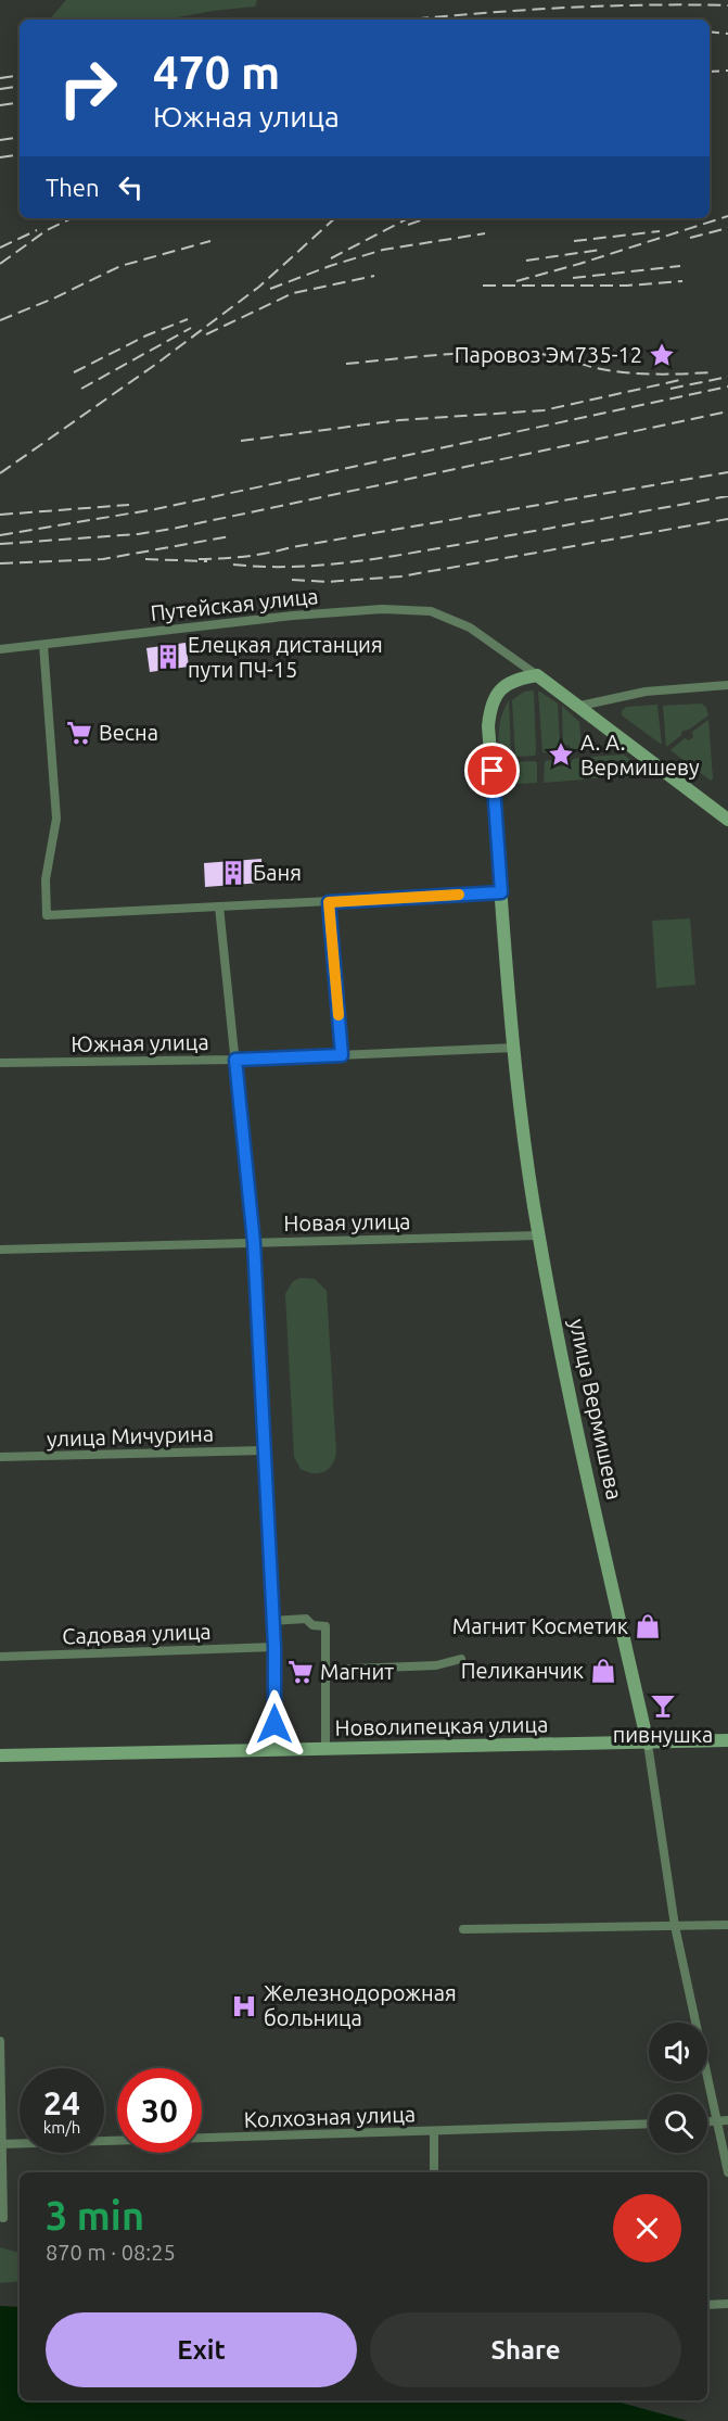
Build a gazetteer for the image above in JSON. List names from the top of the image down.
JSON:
{
  "streets": {
    "street": [
      "Путейская улица",
      "Южная улица",
      "Новая улица",
      "улица Вермишева",
      "улица Мичурина",
      "Садовая улица",
      "Новолипецкая улица",
      "Колхозная улица"
    ]
  },
  "crossings": [
    ["Путейская улица", "улица Вермишева"],
    ["Южная улица", "улица Вермишева"],
    ["Новая улица", "улица Вермишева"],
    ["улица Вермишева", "Новолипецкая улица"]
  ],
  "places": {
    "place": ["Паровоз Эм735-12", "А. А. Вермишеву"],
    "building": ["Елецкая дистанция пути ПЧ-15", "Баня"],
    "supermarket": ["Весна", "Магнит"],
    "shop": ["Магнит Косметик", "Пеликанчик"],
    "bar": ["пивнушка"],
    "hospital": ["Железнодорожная больница"]
  },
  "page": {
    "turn": ["470 m", "Южная улица"],
    "then": "Then",
    "speed": "24 km/h",
    "limit": "30",
    "heading": ["3 min", "870 m · 08:25"],
    "buttons": ["Exit", "Share"]
  }
}
